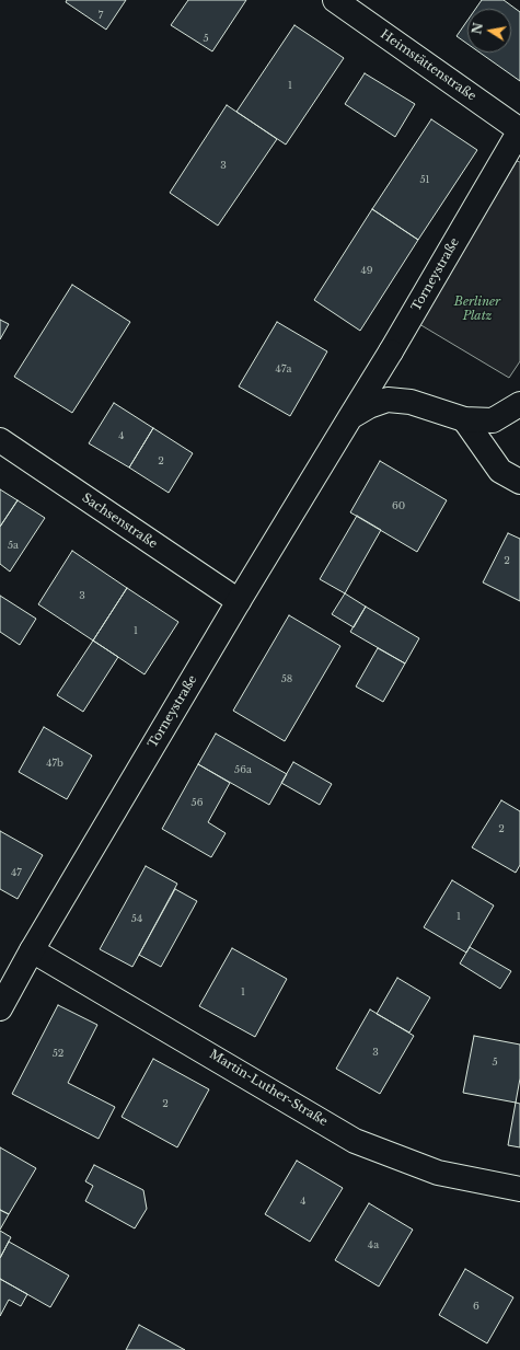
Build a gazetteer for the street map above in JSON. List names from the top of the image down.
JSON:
{
  "streets": {
    "street": [
      "Heimstättenstraße",
      "Torneystraße",
      "Sachsenstraße",
      "Martin-Luther-Straße"
    ]
  },
  "crossings": [
    ["Heimstättenstraße", "Torneystraße"],
    ["Torneystraße", "Sachsenstraße"],
    ["Torneystraße", "Martin-Luther-Straße"]
  ],
  "parks": ["Berliner Platz"],
  "house_numbers": [
    "7",
    "5",
    "1",
    "3",
    "51",
    "49",
    "47a",
    "4",
    "2",
    "60",
    "5a",
    "2",
    "3",
    "1",
    "58",
    "47b",
    "56a",
    "56",
    "2",
    "47",
    "1",
    "54",
    "1",
    "3",
    "52",
    "5",
    "2",
    "4",
    "4a",
    "6"
  ],
  "north": "left"
}
